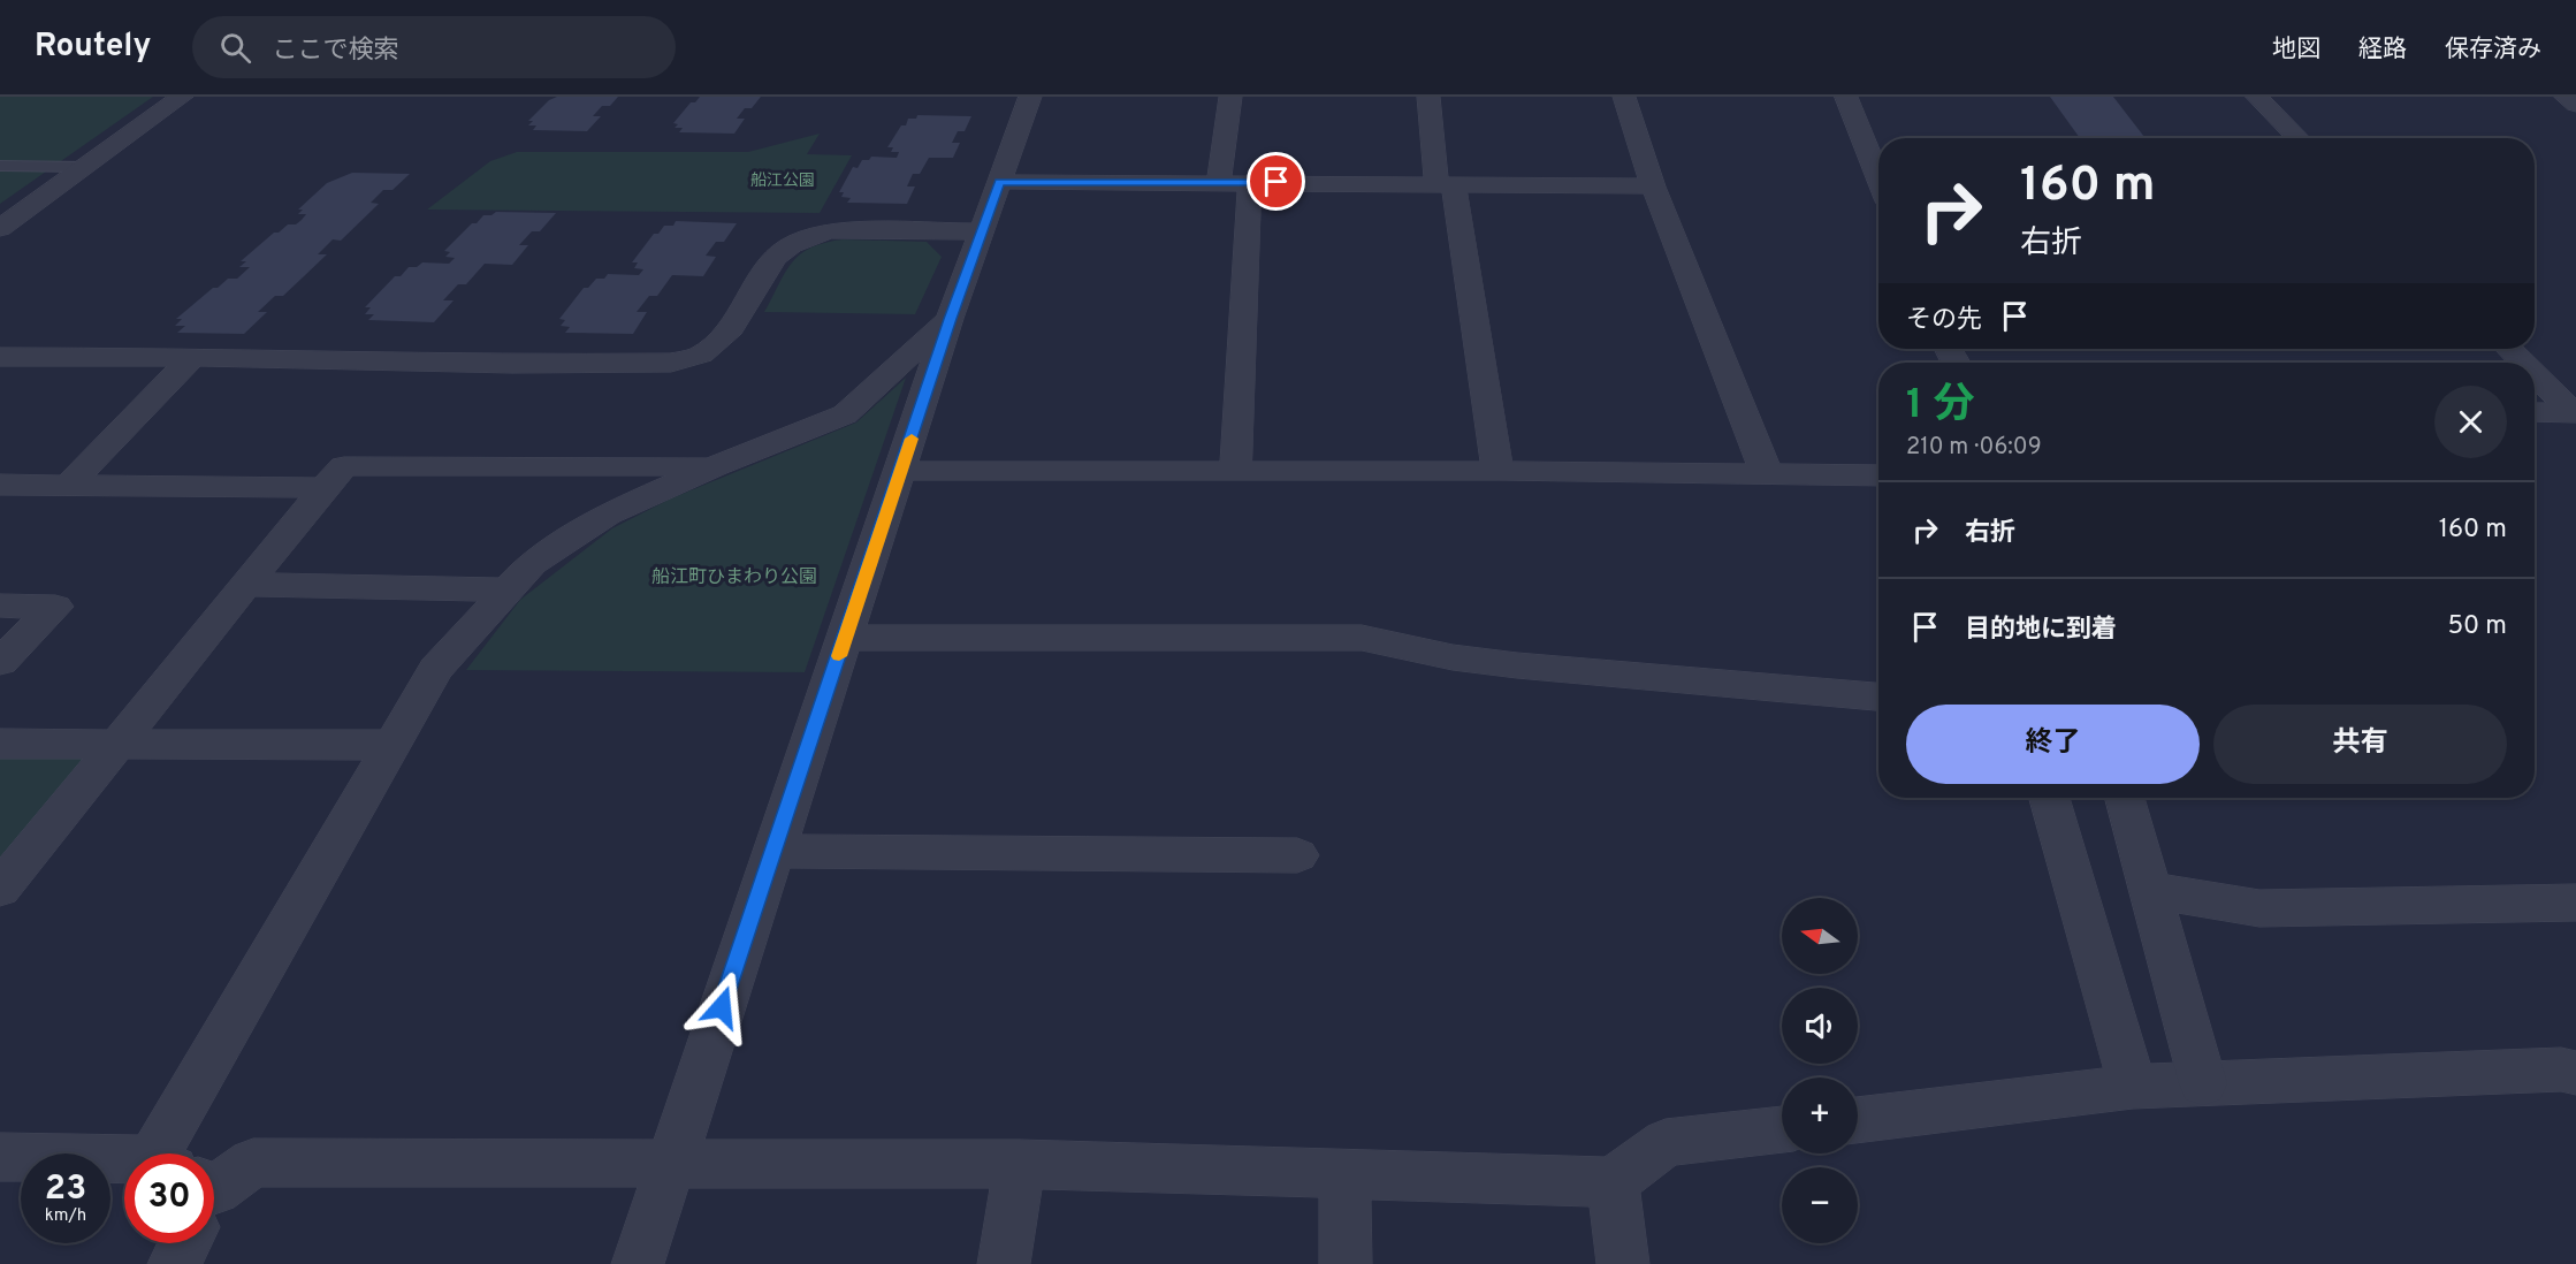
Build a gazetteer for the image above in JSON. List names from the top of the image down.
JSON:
{
  "parks": ["船江公園", "船江町ひまわり公園"],
  "north": "left",
  "page": {
    "header": "Routely",
    "search": "ここで検索",
    "nav": ["地図", "経路", "保存済み"],
    "turn": ["160 m", "右折"],
    "then": "その先",
    "heading": ["1 分", "210 m · 06:09"],
    "list": [
      {
        "name": "右折",
        "value": "160 m"
      },
      {
        "name": "目的地に到着",
        "value": "50 m"
      }
    ],
    "buttons": ["終了", "共有"],
    "map_buttons": ["+", "−"],
    "speed": "23 km/h",
    "limit": "30"
  }
}
